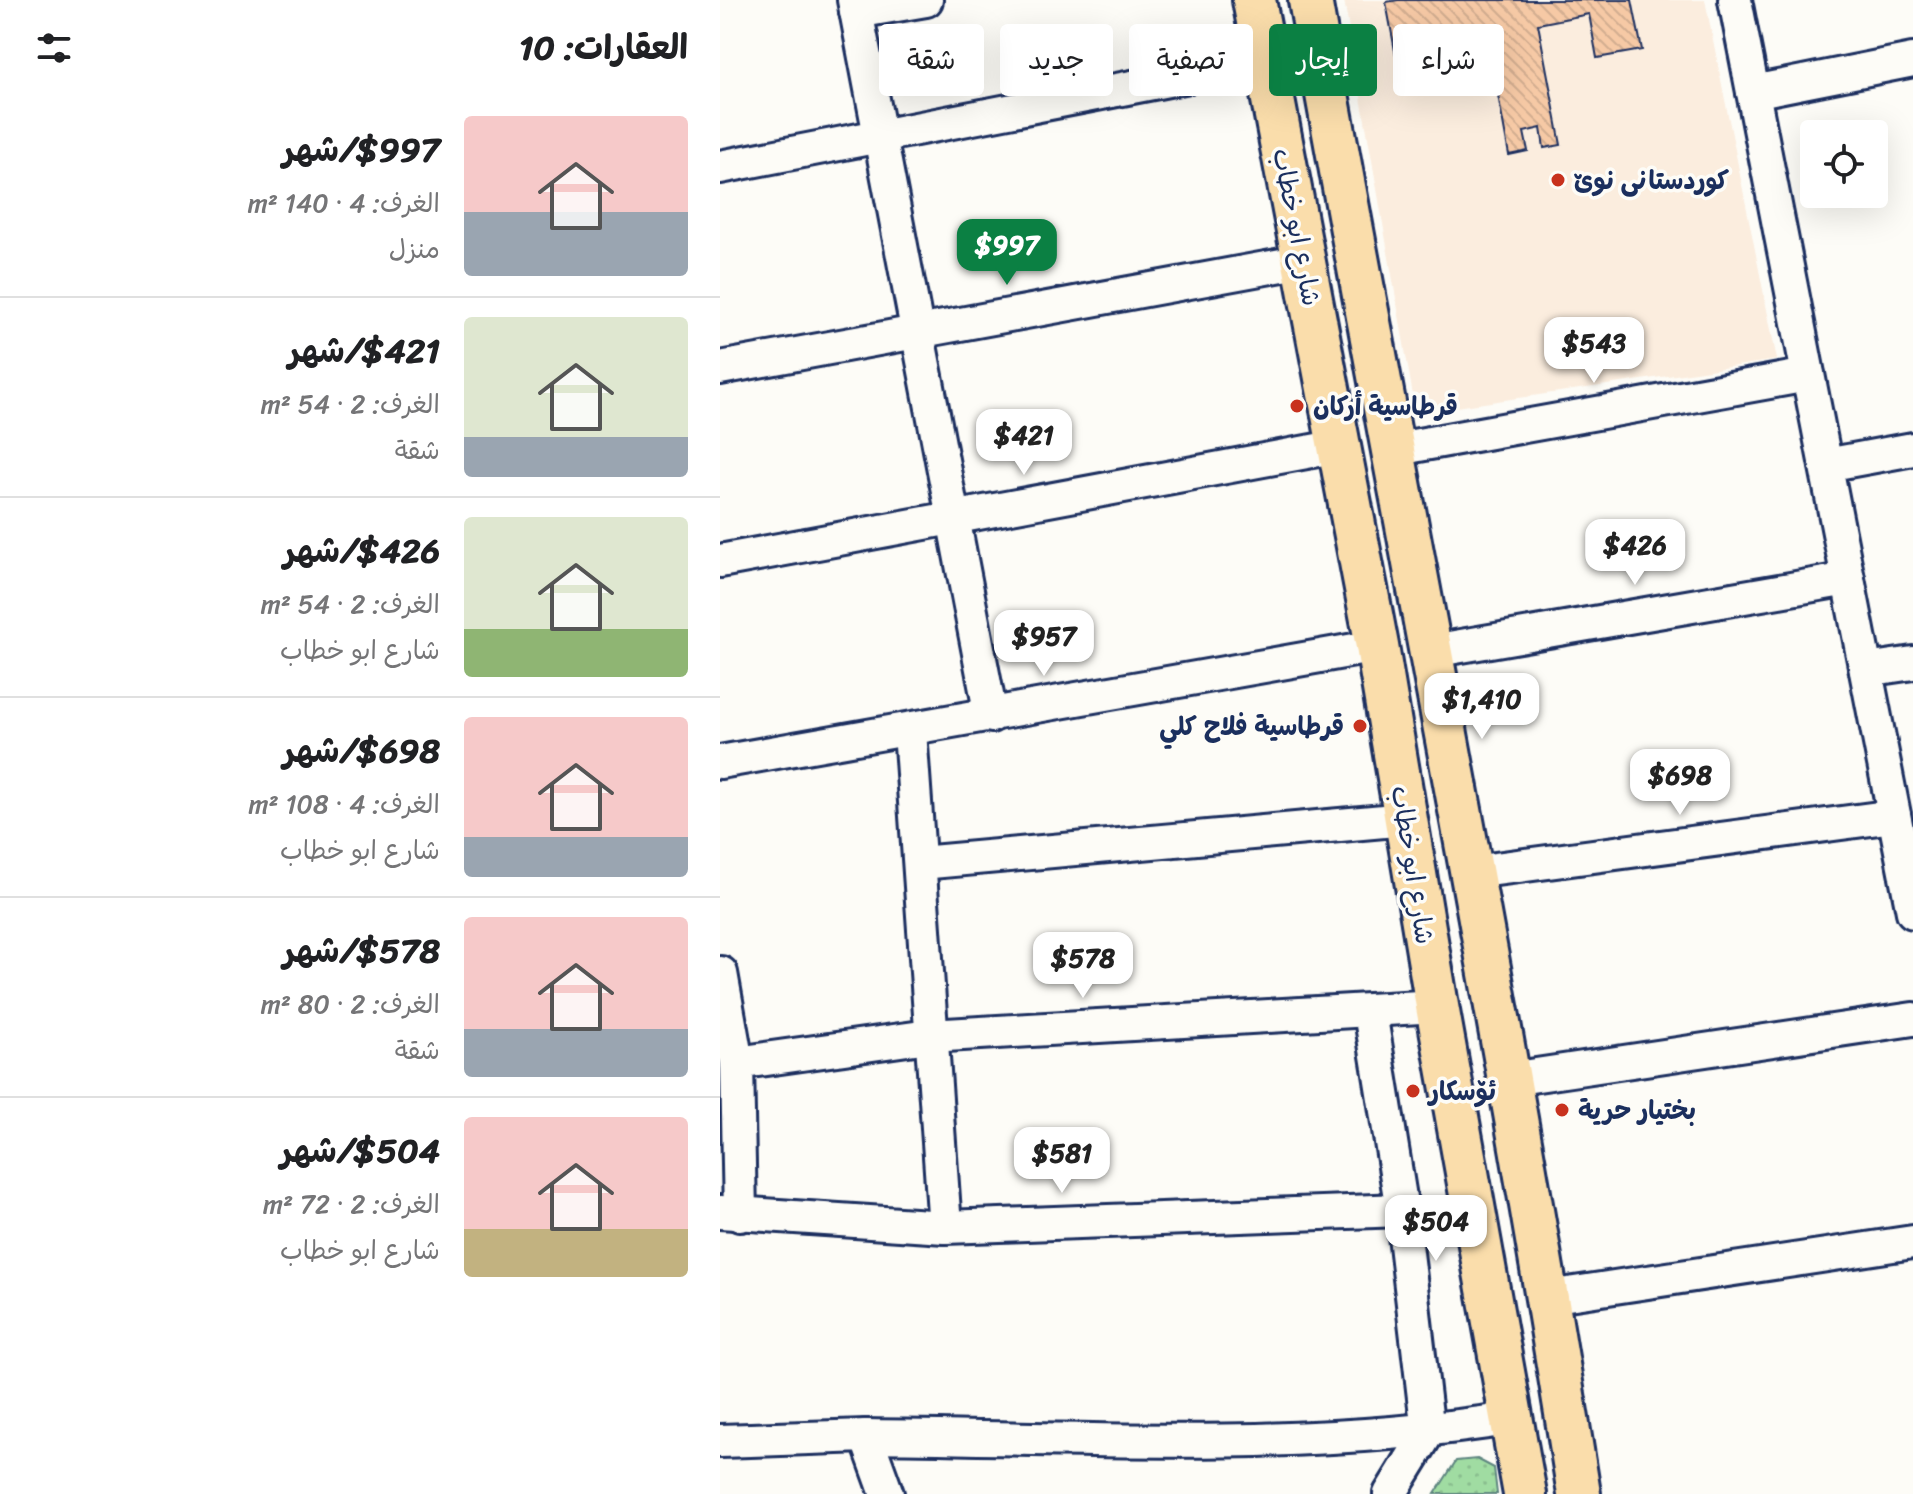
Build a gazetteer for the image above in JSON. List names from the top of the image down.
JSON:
{
  "streets": {
    "main road": ["شارع ابو خطاب"]
  },
  "places": [
    "کوردستانی نوێ",
    "قرطاسية أركان",
    "قرطاسية فلاح كلي",
    "ئۆسکار",
    "بختيار حرية"
  ],
  "page": {
    "heading": "العقارات: 10",
    "chip": [
      "شراء",
      "إيجار",
      "تصفية",
      "جديد",
      "شقة"
    ],
    "list": [
      {
        "name": "$997/شهر",
        "note": "الغرف: 4 · 140 m² · منزل"
      },
      {
        "name": "$421/شهر",
        "note": "الغرف: 2 · 54 m² · شقة"
      },
      {
        "name": "$426/شهر",
        "note": "الغرف: 2 · 54 m² · شارع ابو خطاب"
      },
      {
        "name": "$698/شهر",
        "note": "الغرف: 4 · 108 m² · شارع ابو خطاب"
      },
      {
        "name": "$578/شهر",
        "note": "الغرف: 2 · 80 m² · شقة"
      },
      {
        "name": "$504/شهر",
        "note": "الغرف: 2 · 72 m² · شارع ابو خطاب"
      }
    ],
    "price": [
      "$997",
      "$543",
      "$421",
      "$426",
      "$957",
      "$1,410",
      "$698",
      "$578",
      "$581",
      "$504"
    ]
  }
}
